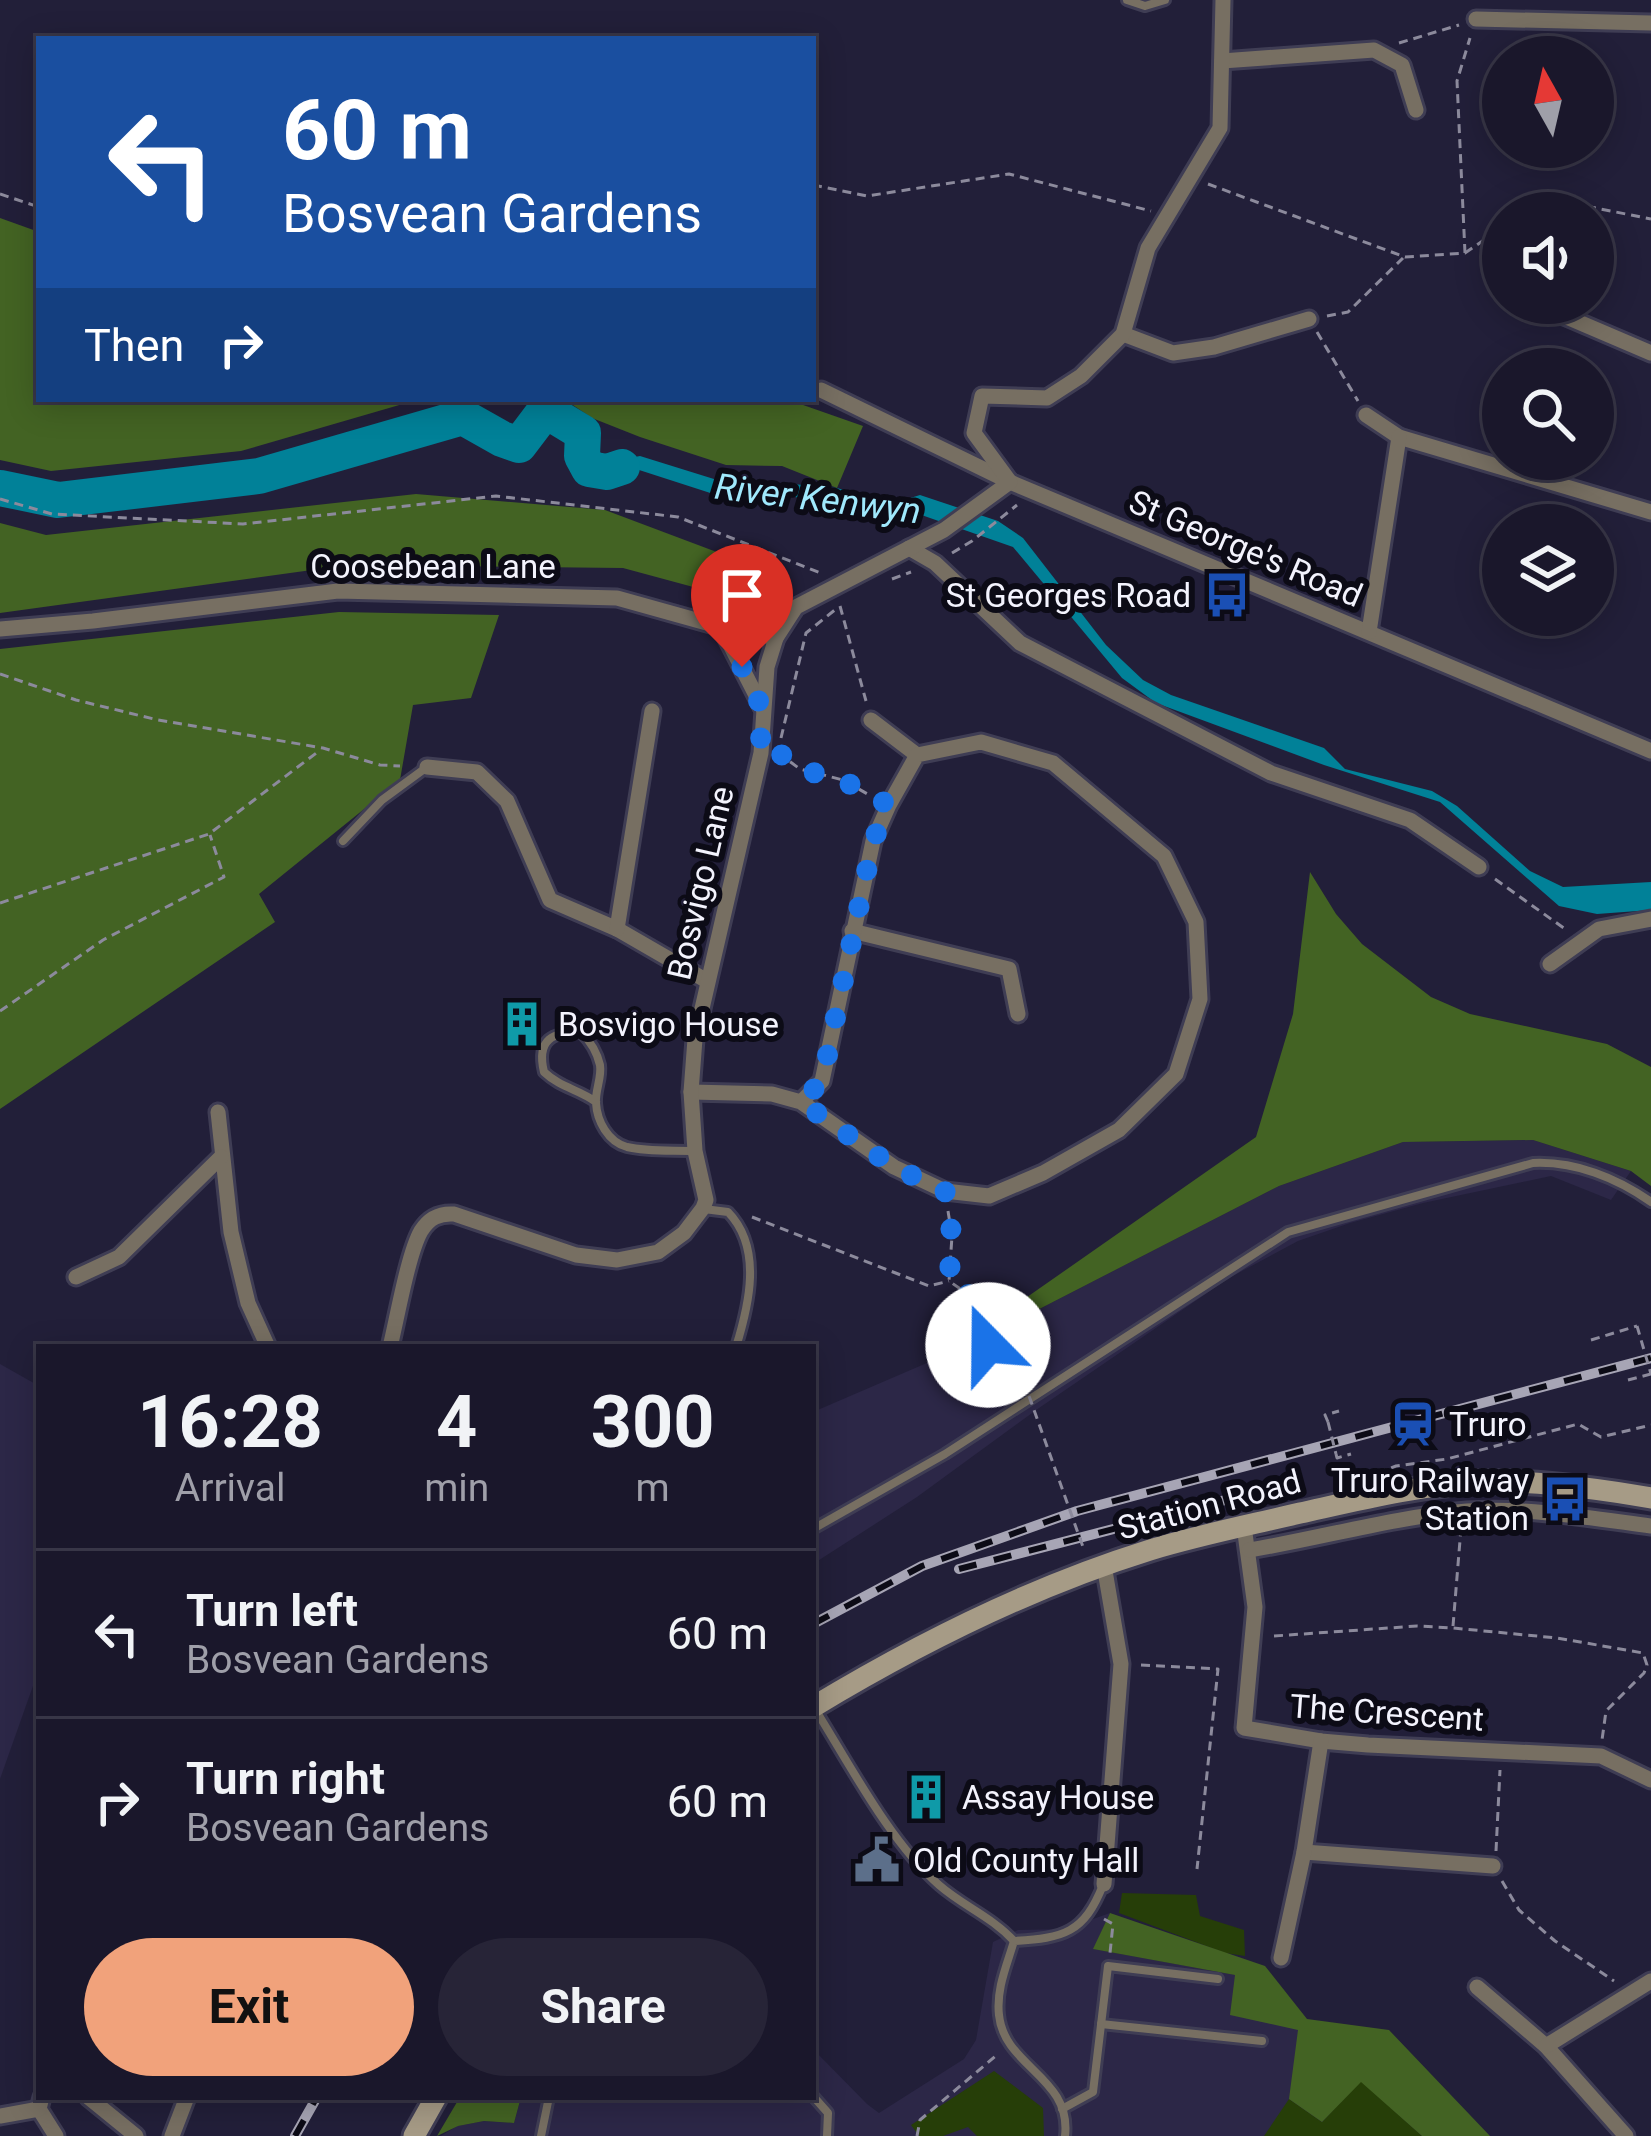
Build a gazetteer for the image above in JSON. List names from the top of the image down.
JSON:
{
  "streets": {
    "street": [
      "St George's Road",
      "Coosebean Lane",
      "Bosvigo Lane",
      "Station Road",
      "The Crescent"
    ]
  },
  "crossings": [
    ["Coosebean Lane", "Bosvigo Lane"],
    ["Station Road", "The Crescent"]
  ],
  "water": ["River Kenwyn"],
  "places": {
    "bus stop": ["St Georges Road", "Truro Railway Station"],
    "building": ["Bosvigo House", "Assay House"],
    "station": ["Truro"],
    "public building": ["Old County Hall"]
  },
  "north": "top",
  "page": {
    "turn": ["60 m", "Bosvean Gardens"],
    "then": "Then",
    "eta": [
      "16:28",
      "Arrival",
      "4",
      "min",
      "300",
      "m"
    ],
    "list": [
      {
        "name": "Turn left",
        "note": "Bosvean Gardens",
        "value": "60 m"
      },
      {
        "name": "Turn right",
        "note": "Bosvean Gardens",
        "value": "60 m"
      }
    ],
    "buttons": ["Exit", "Share"]
  }
}
